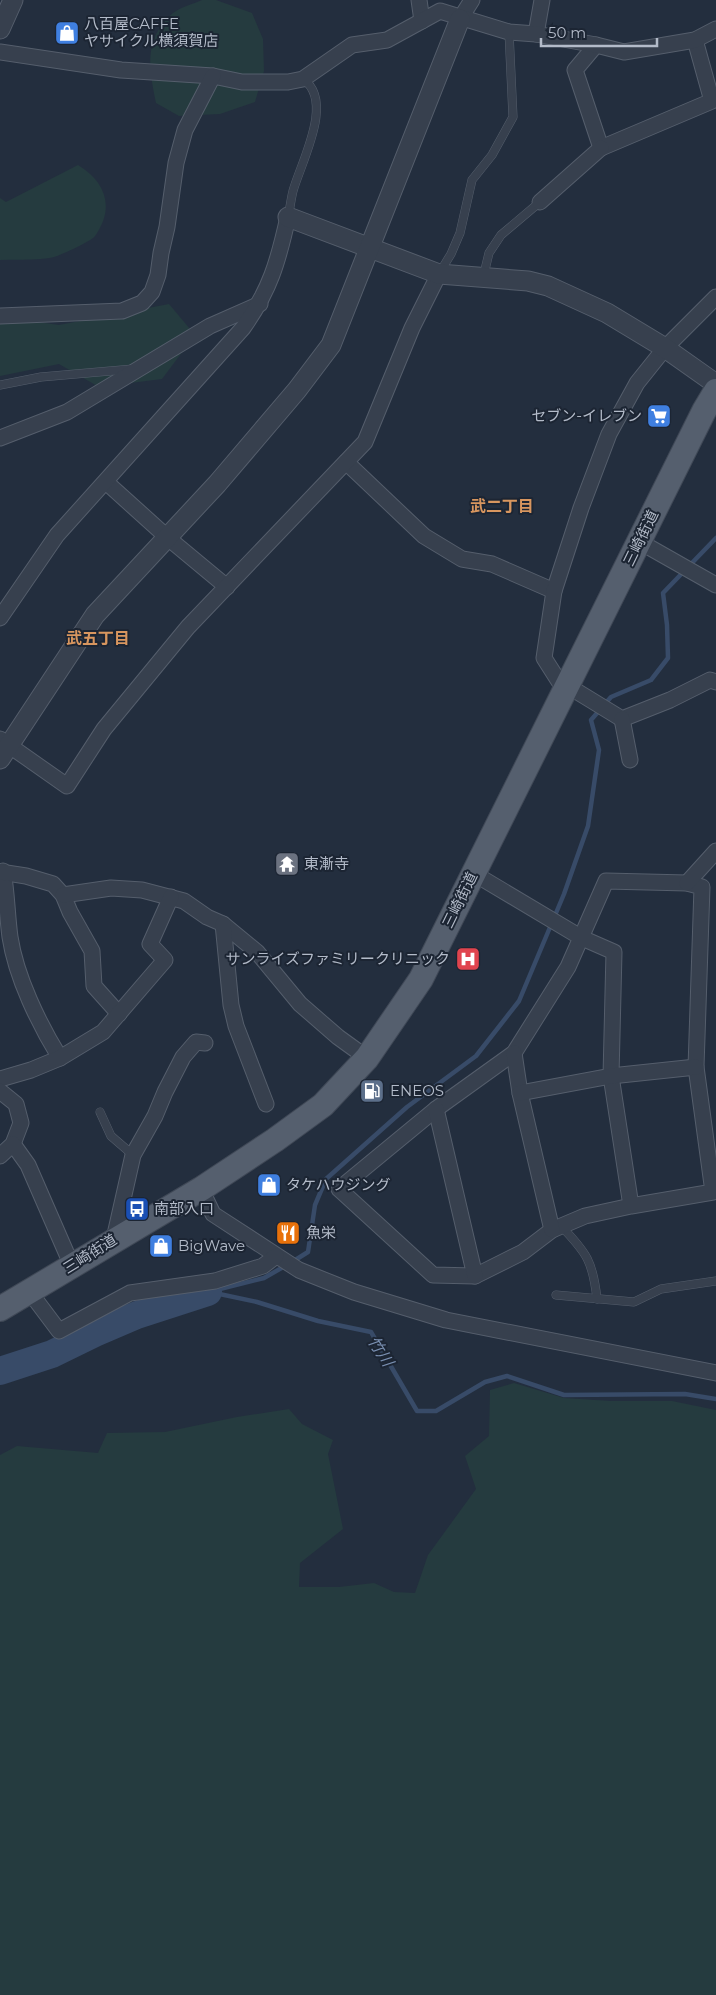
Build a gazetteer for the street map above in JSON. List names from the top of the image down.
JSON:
{
  "streets": {
    "main road": ["三崎街道"]
  },
  "districts": ["武二丁目", "武五丁目"],
  "water": ["竹川"],
  "places": {
    "shop": ["八百屋CAFFE ヤサイクル横須賀店", "タケハウジング", "BigWave"],
    "supermarket": ["セブン-イレブン"],
    "temple": ["東漸寺"],
    "hospital": ["サンライズファミリークリニック"],
    "fuel station": ["ENEOS"],
    "bus stop": ["南部入口"],
    "restaurant": ["魚栄"]
  },
  "scale_bar": "50 m"
}
